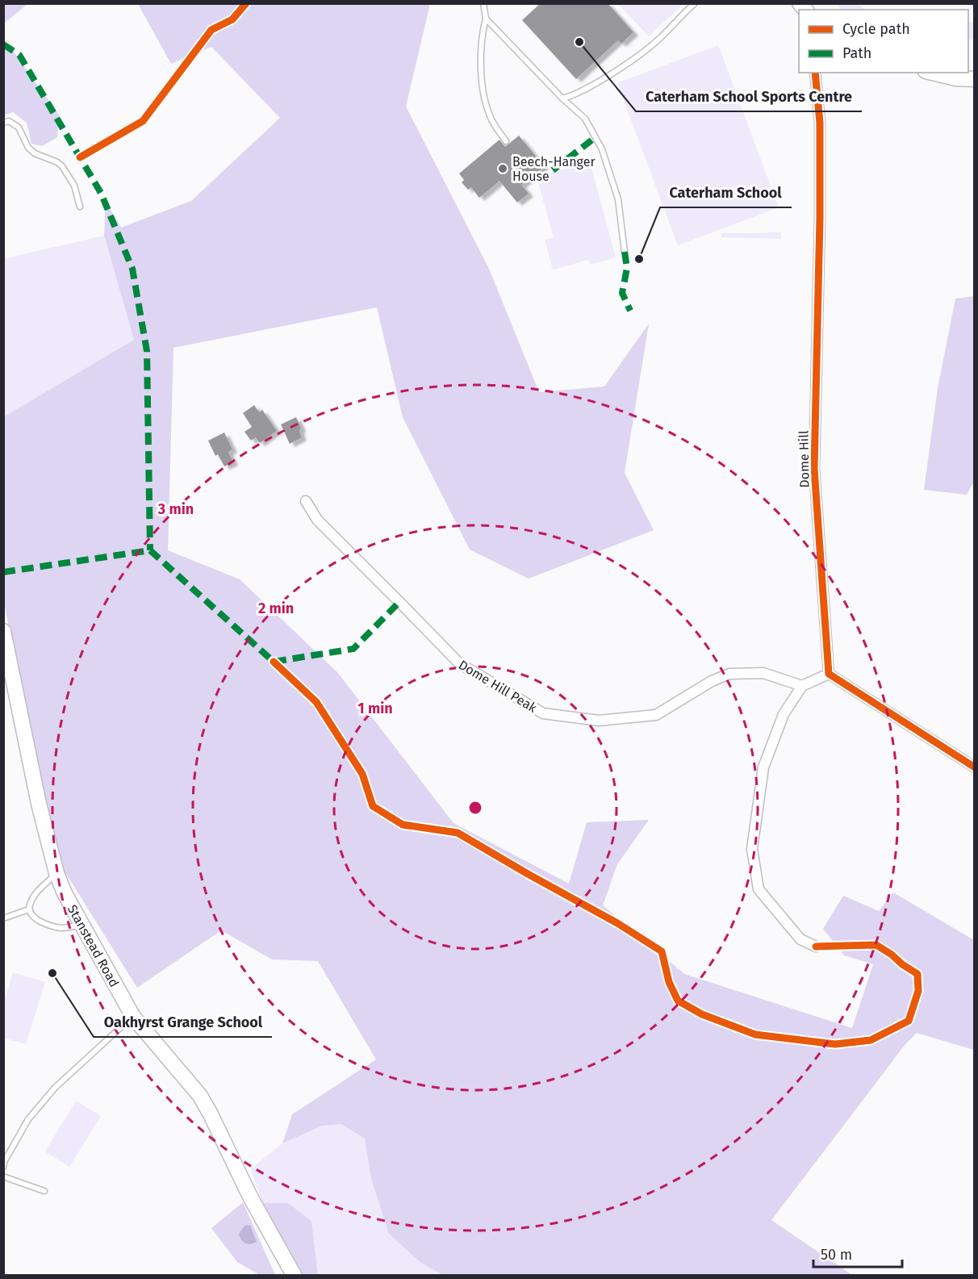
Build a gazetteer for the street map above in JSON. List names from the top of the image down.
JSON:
{
  "streets": {
    "street": ["Dome Hill", "Dome Hill Peak", "Stanstead Road"]
  },
  "places": [
    "Caterham School Sports Centre",
    "Beech-Hanger House",
    "Caterham School",
    "Oakhyrst Grange School"
  ],
  "legend": ["Cycle path", "Path"],
  "scale_bar": "50 m",
  "rings": ["3 min", "2 min", "1 min"]
}
